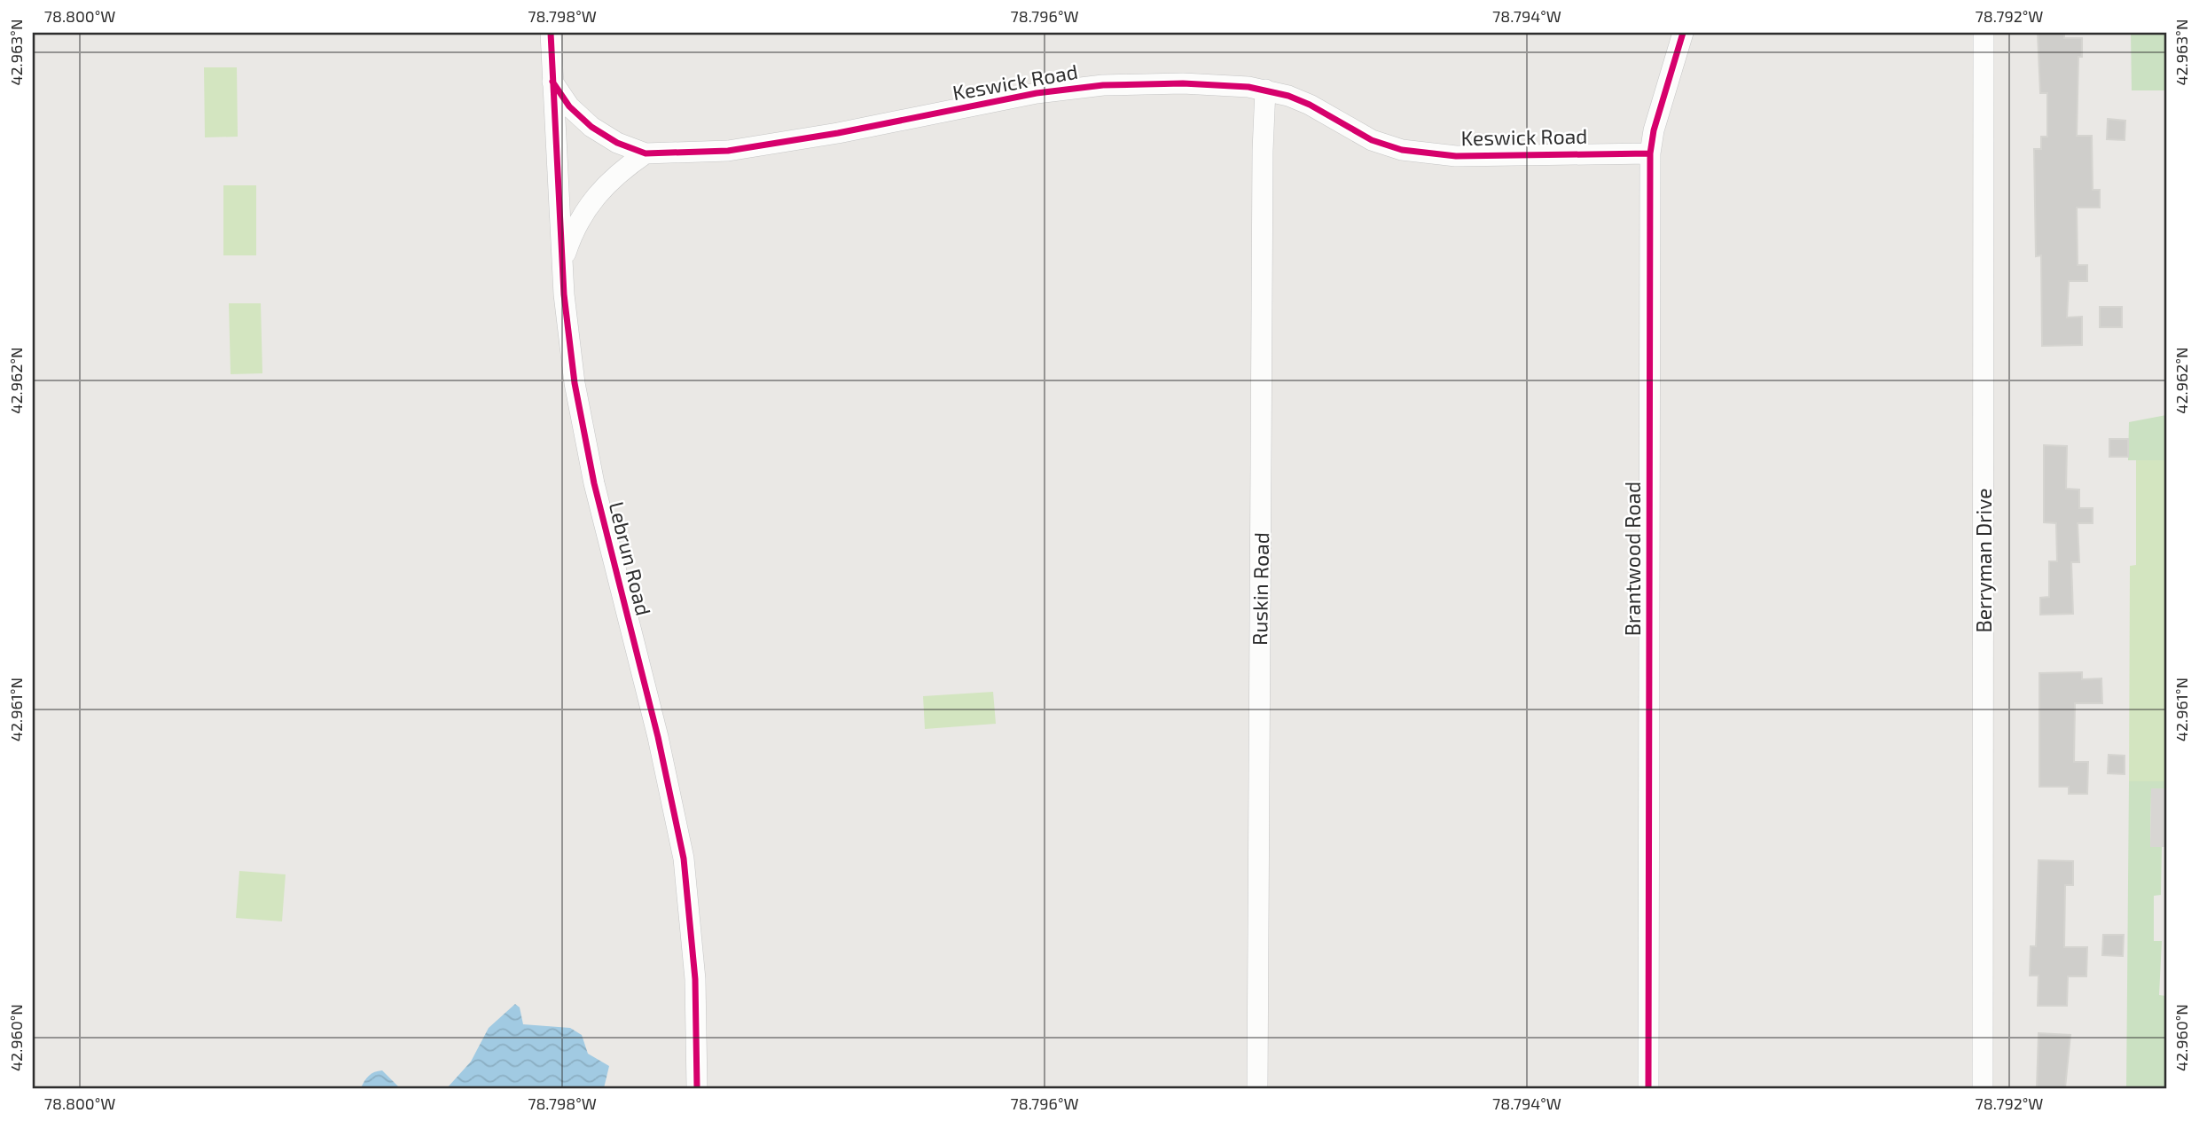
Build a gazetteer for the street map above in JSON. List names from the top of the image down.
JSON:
{
  "streets": {
    "street": [
      "Keswick Road",
      "Lebrun Road",
      "Brantwood Road",
      "Berryman Drive",
      "Ruskin Road"
    ]
  },
  "crossings": [
    ["Keswick Road", "Lebrun Road"],
    ["Keswick Road", "Brantwood Road"],
    ["Keswick Road", "Ruskin Road"]
  ],
  "coordinates": [
    "78.800°W",
    "78.798°W",
    "78.796°W",
    "78.794°W",
    "78.792°W",
    "42.963°N",
    "42.962°N",
    "42.961°N",
    "42.960°N"
  ]
}
